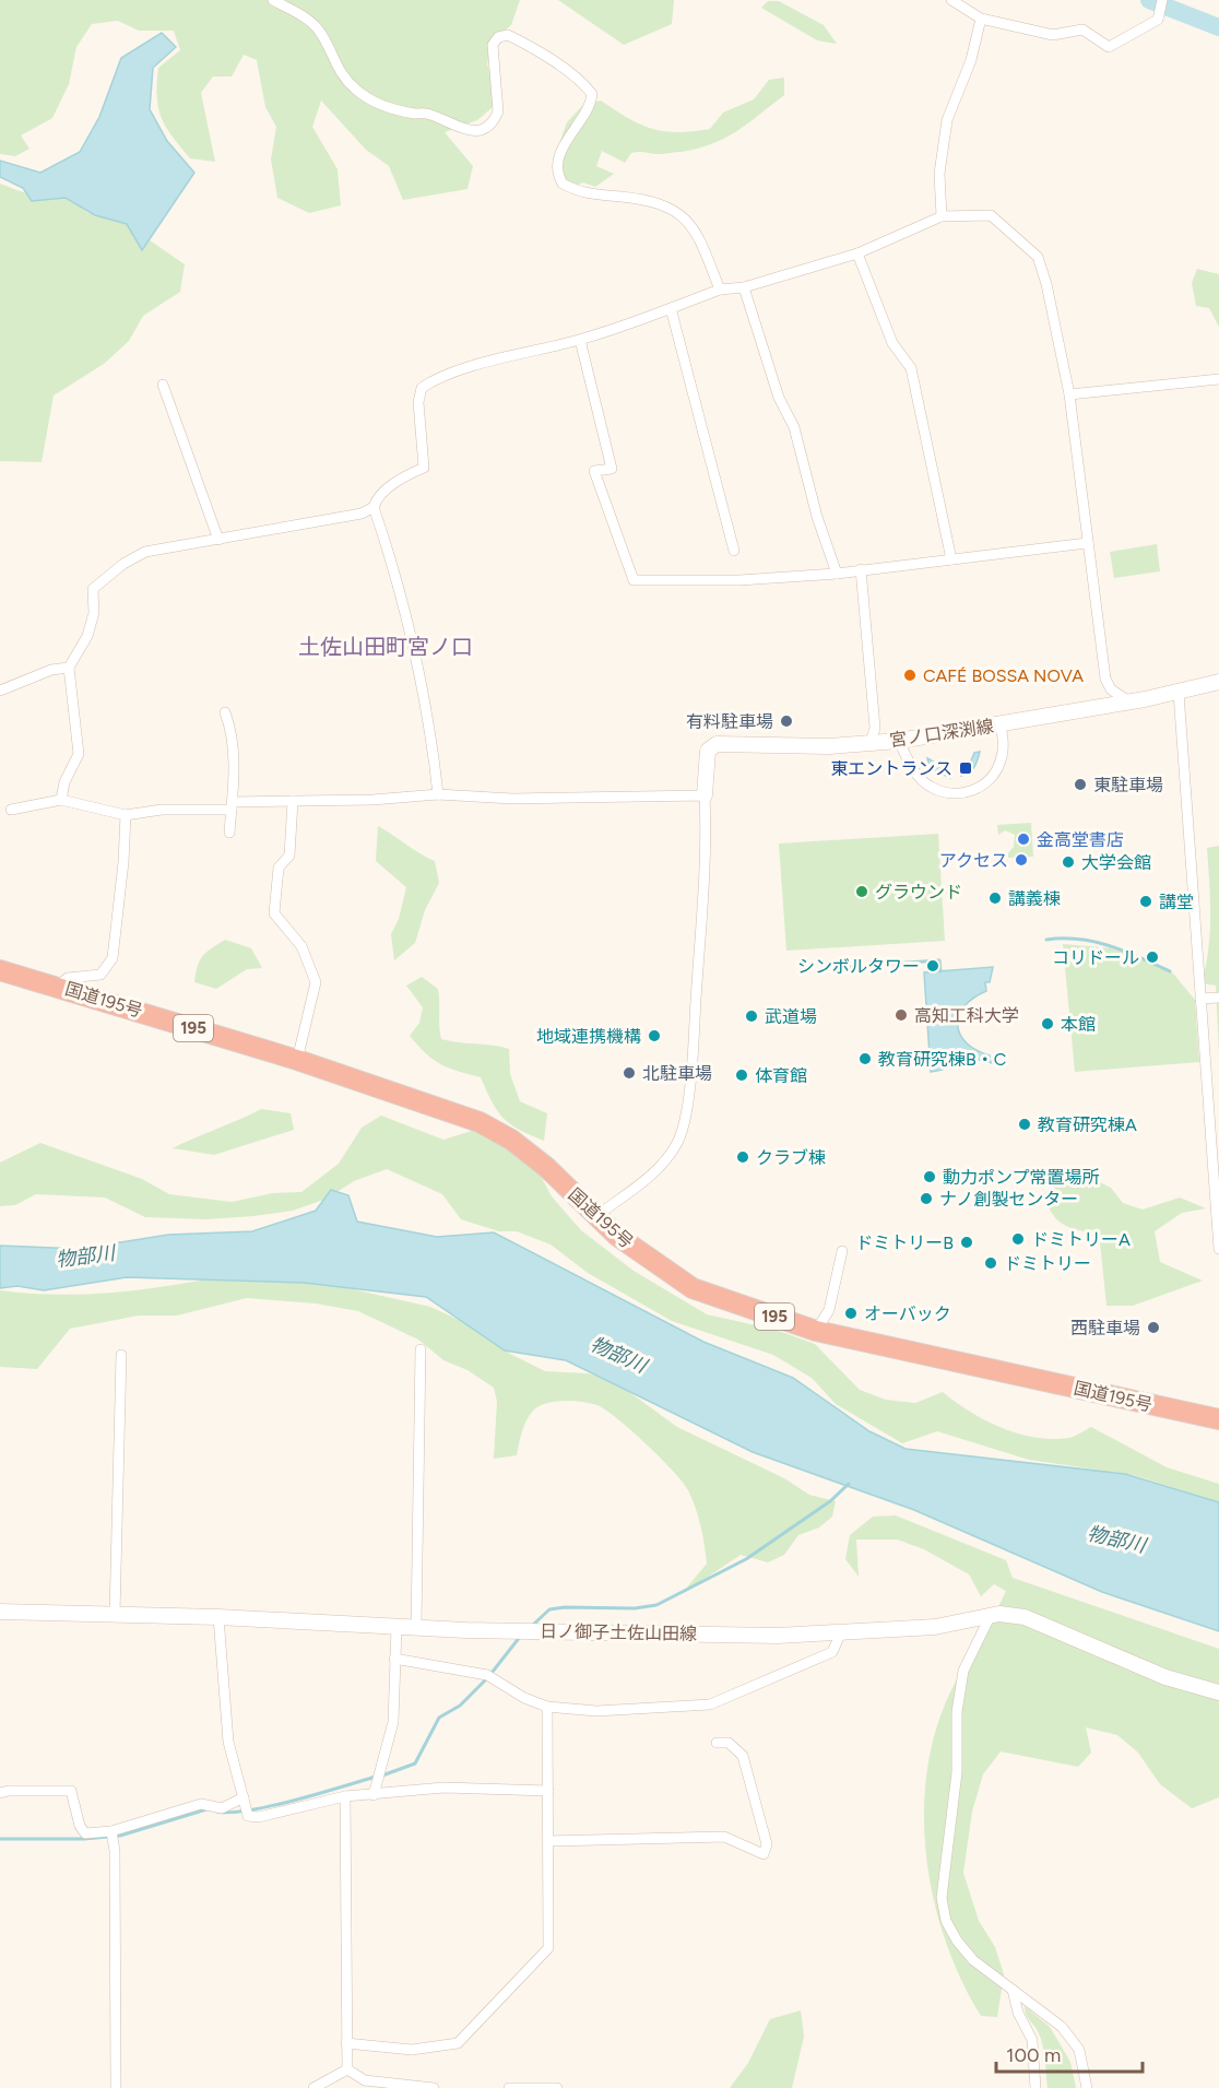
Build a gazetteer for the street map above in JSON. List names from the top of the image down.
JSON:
{
  "streets": {
    "highway": ["国道195号", "195"],
    "main road": ["宮ノ口深渕線", "日ノ御子土佐山田線"]
  },
  "districts": ["土佐山田町宮ノ口"],
  "water": ["物部川"],
  "places": {
    "other": [
      "CAFÉ BOSSA NOVA",
      "有料駐車場",
      "東駐車場",
      "金高堂書店",
      "アクセス",
      "大学会館",
      "グラウンド",
      "講義棟",
      "講堂",
      "コリドール",
      "シンボルタワー",
      "高知工科大学",
      "武道場",
      "本館",
      "地域連携機構",
      "教育研究棟B・C",
      "北駐車場",
      "体育館",
      "教育研究棟A",
      "クラブ棟",
      "動力ポンプ常置場所",
      "ナノ創製センター",
      "ドミトリーA",
      "ドミトリーB",
      "ドミトリー",
      "オーバック",
      "西駐車場"
    ],
    "transit": ["東エントランス"]
  },
  "scale_bar": "100 m"
}
